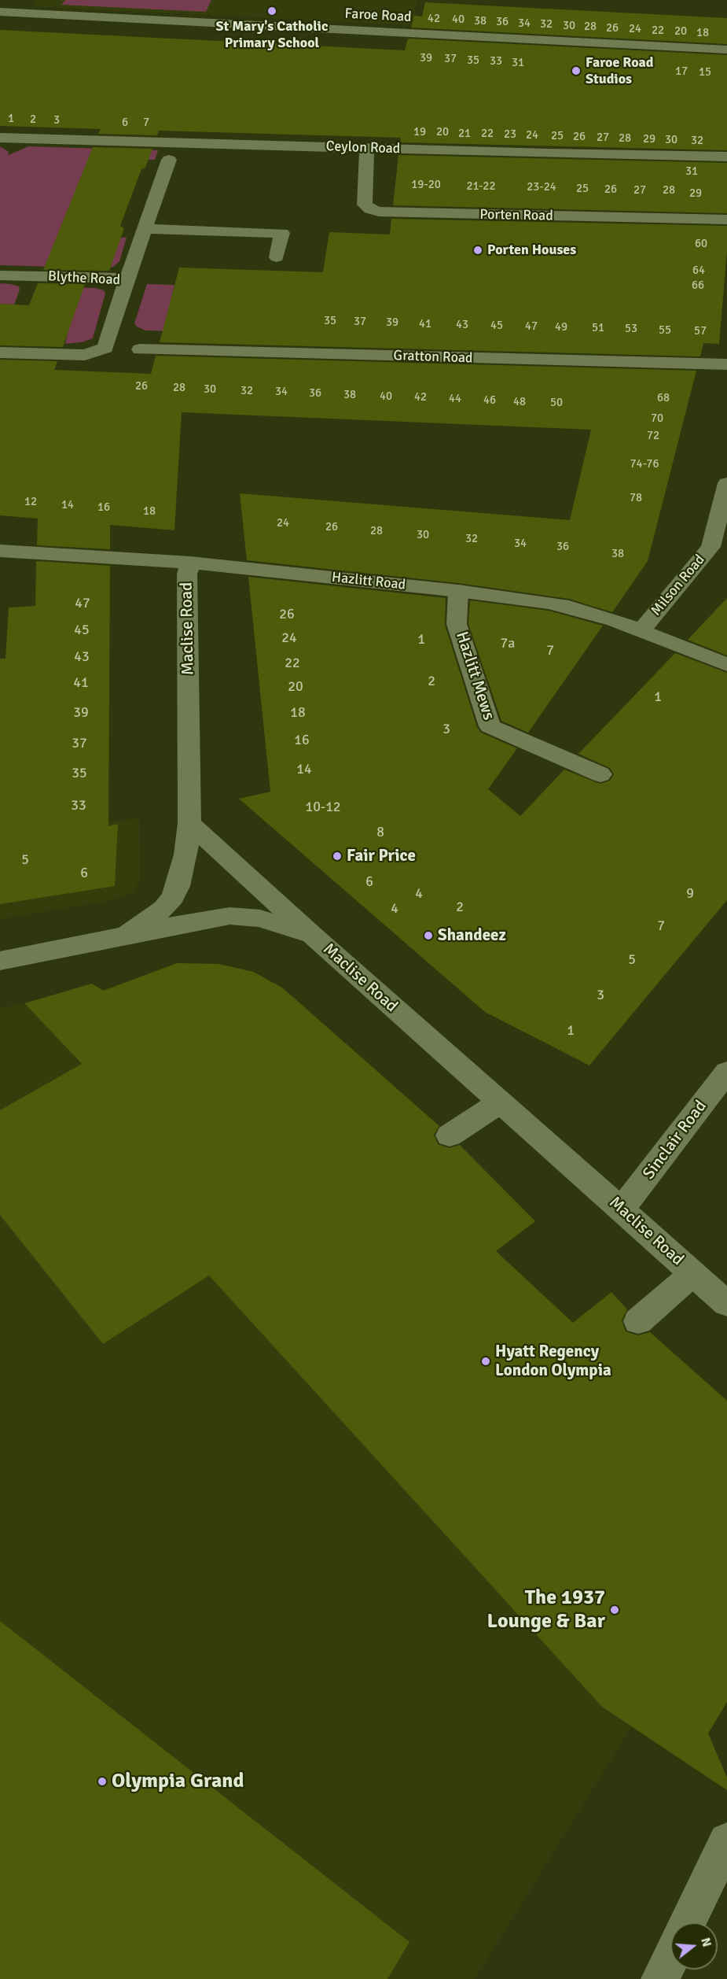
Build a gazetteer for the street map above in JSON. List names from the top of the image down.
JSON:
{
  "streets": {
    "street": [
      "Faroe Road",
      "Ceylon Road",
      "Porten Road",
      "Blythe Road",
      "Gratton Road",
      "Hazlitt Road",
      "Milson Road",
      "Maclise Road",
      "Hazlitt Mews",
      "Sinclair Road"
    ]
  },
  "crossings": [
    ["Ceylon Road", "Porten Road"],
    ["Hazlitt Road", "Milson Road"],
    ["Hazlitt Road", "Maclise Road"],
    ["Hazlitt Road", "Hazlitt Mews"],
    ["Maclise Road", "Sinclair Road"]
  ],
  "places": [
    "St Mary's Catholic Primary School",
    "Faroe Road Studios",
    "Porten Houses",
    "Fair Price",
    "Shandeez",
    "Hyatt Regency London Olympia",
    "The 1937 Lounge & Bar",
    "Olympia Grand"
  ],
  "house_numbers": [
    "42",
    "40",
    "38",
    "36",
    "34",
    "32",
    "30",
    "28",
    "26",
    "24",
    "22",
    "20",
    "18",
    "39",
    "37",
    "35",
    "33",
    "31",
    "17",
    "15",
    "1",
    "2",
    "3",
    "6",
    "7",
    "19",
    "20",
    "21",
    "22",
    "23",
    "24",
    "25",
    "26",
    "27",
    "28",
    "29",
    "30",
    "32",
    "31",
    "19-20",
    "21-22",
    "23-24",
    "25",
    "26",
    "27",
    "28",
    "29",
    "60",
    "64",
    "66",
    "35",
    "37",
    "39",
    "41",
    "43",
    "45",
    "47",
    "49",
    "51",
    "53",
    "55",
    "57",
    "26",
    "28",
    "30",
    "32",
    "34",
    "36",
    "38",
    "40",
    "42",
    "68",
    "44",
    "46",
    "48",
    "50",
    "70",
    "72",
    "74-76",
    "78",
    "12",
    "14",
    "16",
    "18",
    "24",
    "26",
    "28",
    "30",
    "32",
    "34",
    "36",
    "38",
    "47",
    "26",
    "45",
    "24",
    "1",
    "7a",
    "7",
    "43",
    "22",
    "2",
    "41",
    "20",
    "1",
    "39",
    "18",
    "3",
    "16",
    "37",
    "14",
    "35",
    "33",
    "10-12",
    "8",
    "5",
    "6",
    "6",
    "4",
    "9",
    "2",
    "4",
    "7",
    "5",
    "3",
    "1"
  ],
  "north": "right"
}
